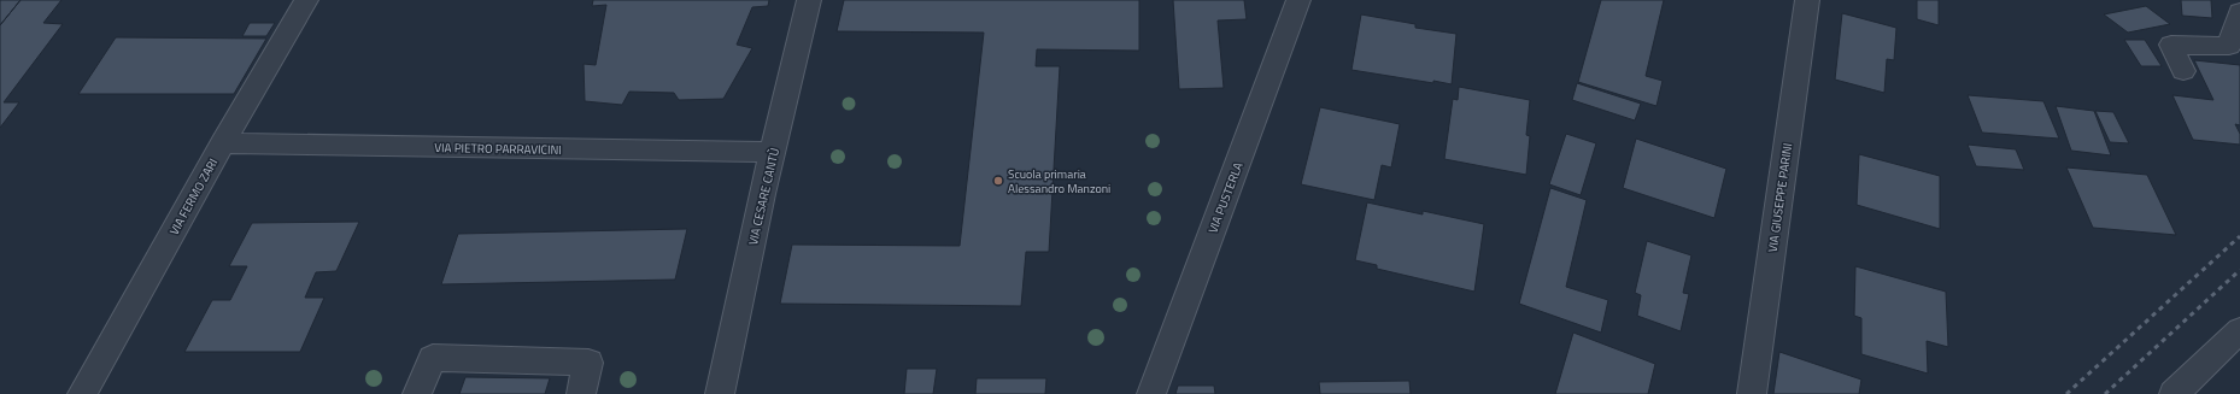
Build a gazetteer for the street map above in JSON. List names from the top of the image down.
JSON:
{
  "streets": {
    "street": [
      "VIA PIETRO PARRAVICINI",
      "VIA FERMO ZARI",
      "VIA CESARE CANTÙ",
      "VIA PUSTERLA",
      "VIA GIUSEPPE PARINI"
    ]
  },
  "crossings": [
    ["VIA PIETRO PARRAVICINI", "VIA FERMO ZARI"],
    ["VIA PIETRO PARRAVICINI", "VIA CESARE CANTÙ"]
  ],
  "places": ["Scuola primaria Alessandro Manzoni"]
}
